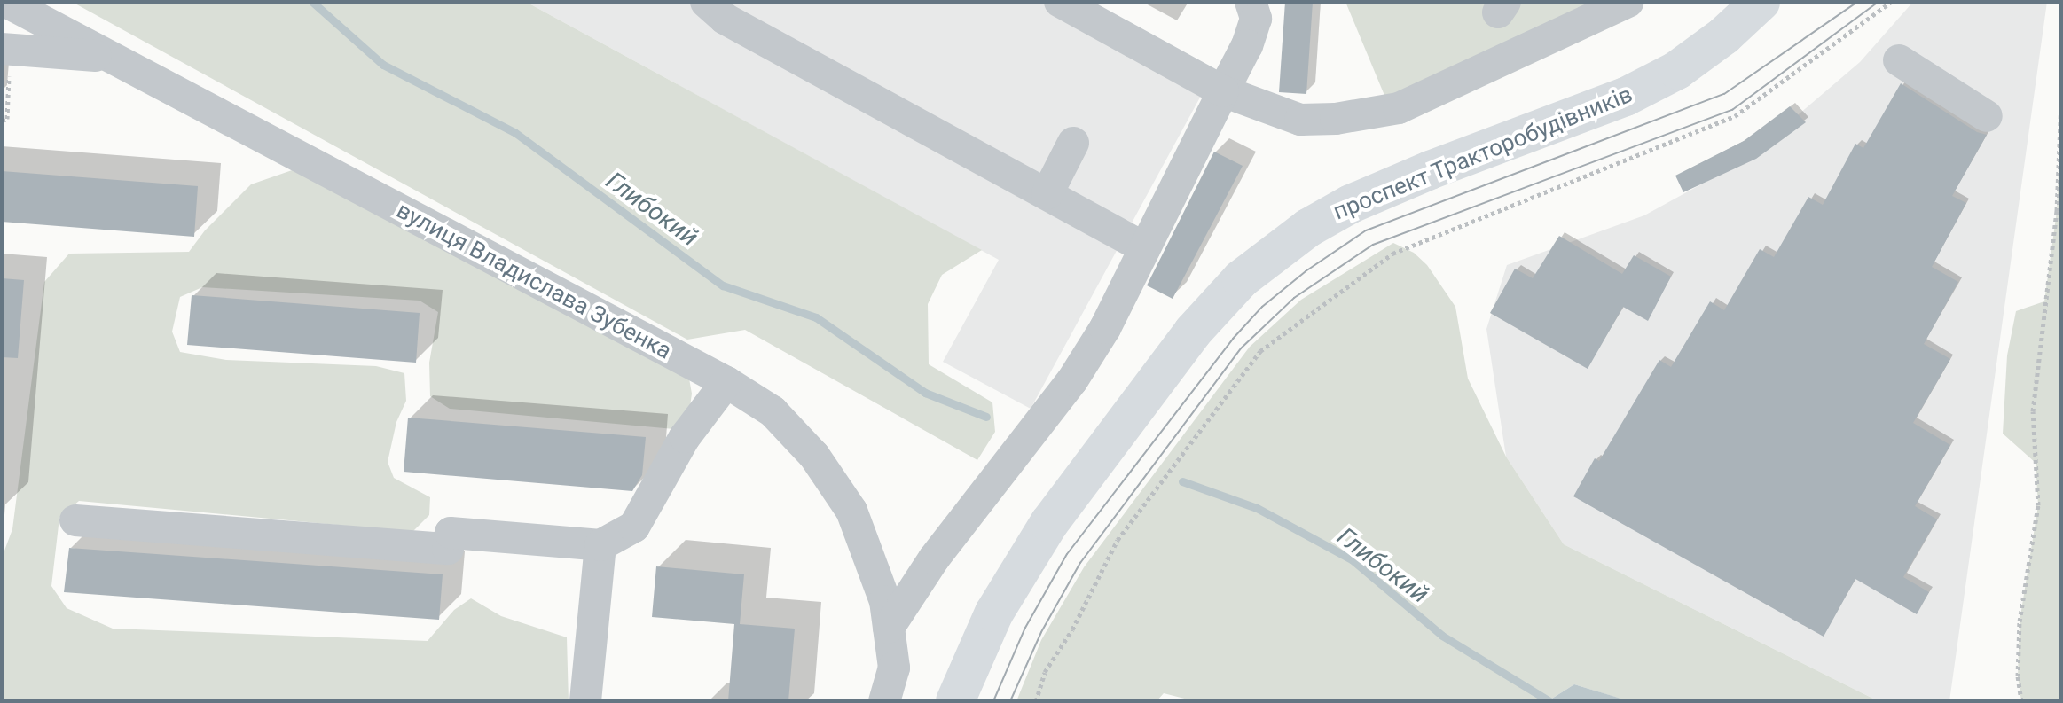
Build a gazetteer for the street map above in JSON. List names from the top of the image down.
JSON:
{
  "streets": {
    "main road": ["проспект Тракторобудівників"],
    "street": ["вулиця Владислава Зубенка"]
  },
  "water": ["Глибокий"]
}
